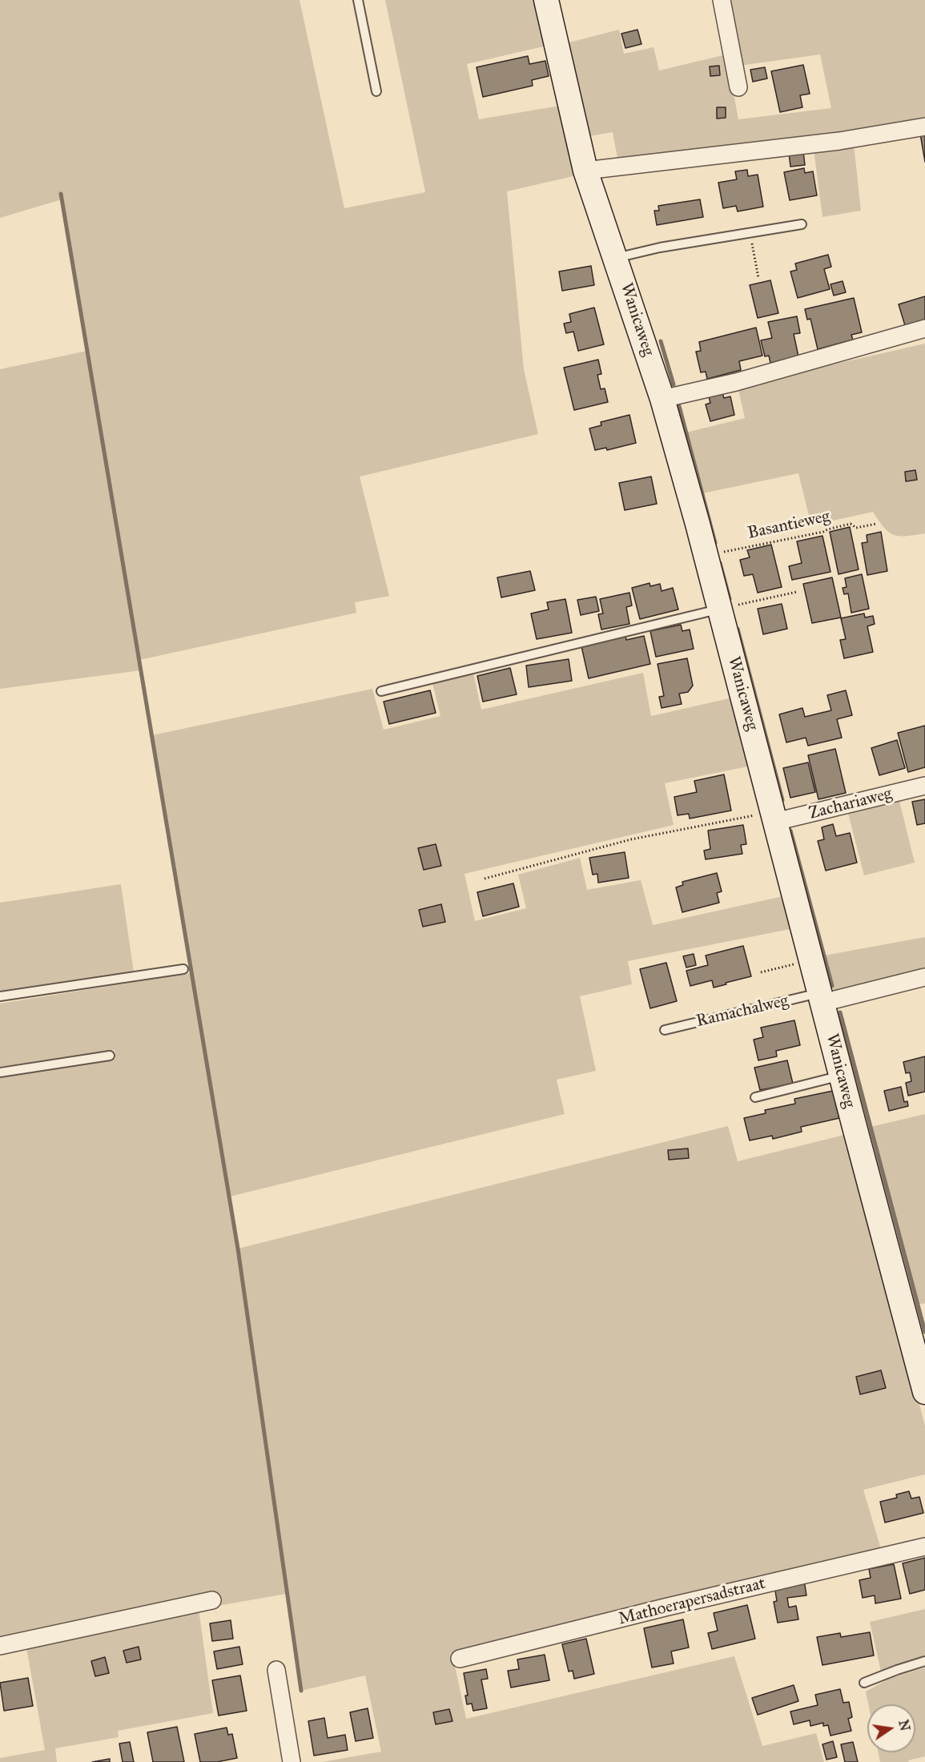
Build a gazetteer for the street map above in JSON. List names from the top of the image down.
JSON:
{
  "streets": {
    "street": [
      "Wanicaweg",
      "Zachariaweg",
      "Ramachalweg",
      "Mathoerapersadstraat"
    ],
    "path": ["Basantieweg"]
  },
  "crossings": [
    ["Wanicaweg", "Basantieweg"],
    ["Wanicaweg", "Zachariaweg"],
    ["Wanicaweg", "Ramachalweg"]
  ],
  "north": "right"
}
